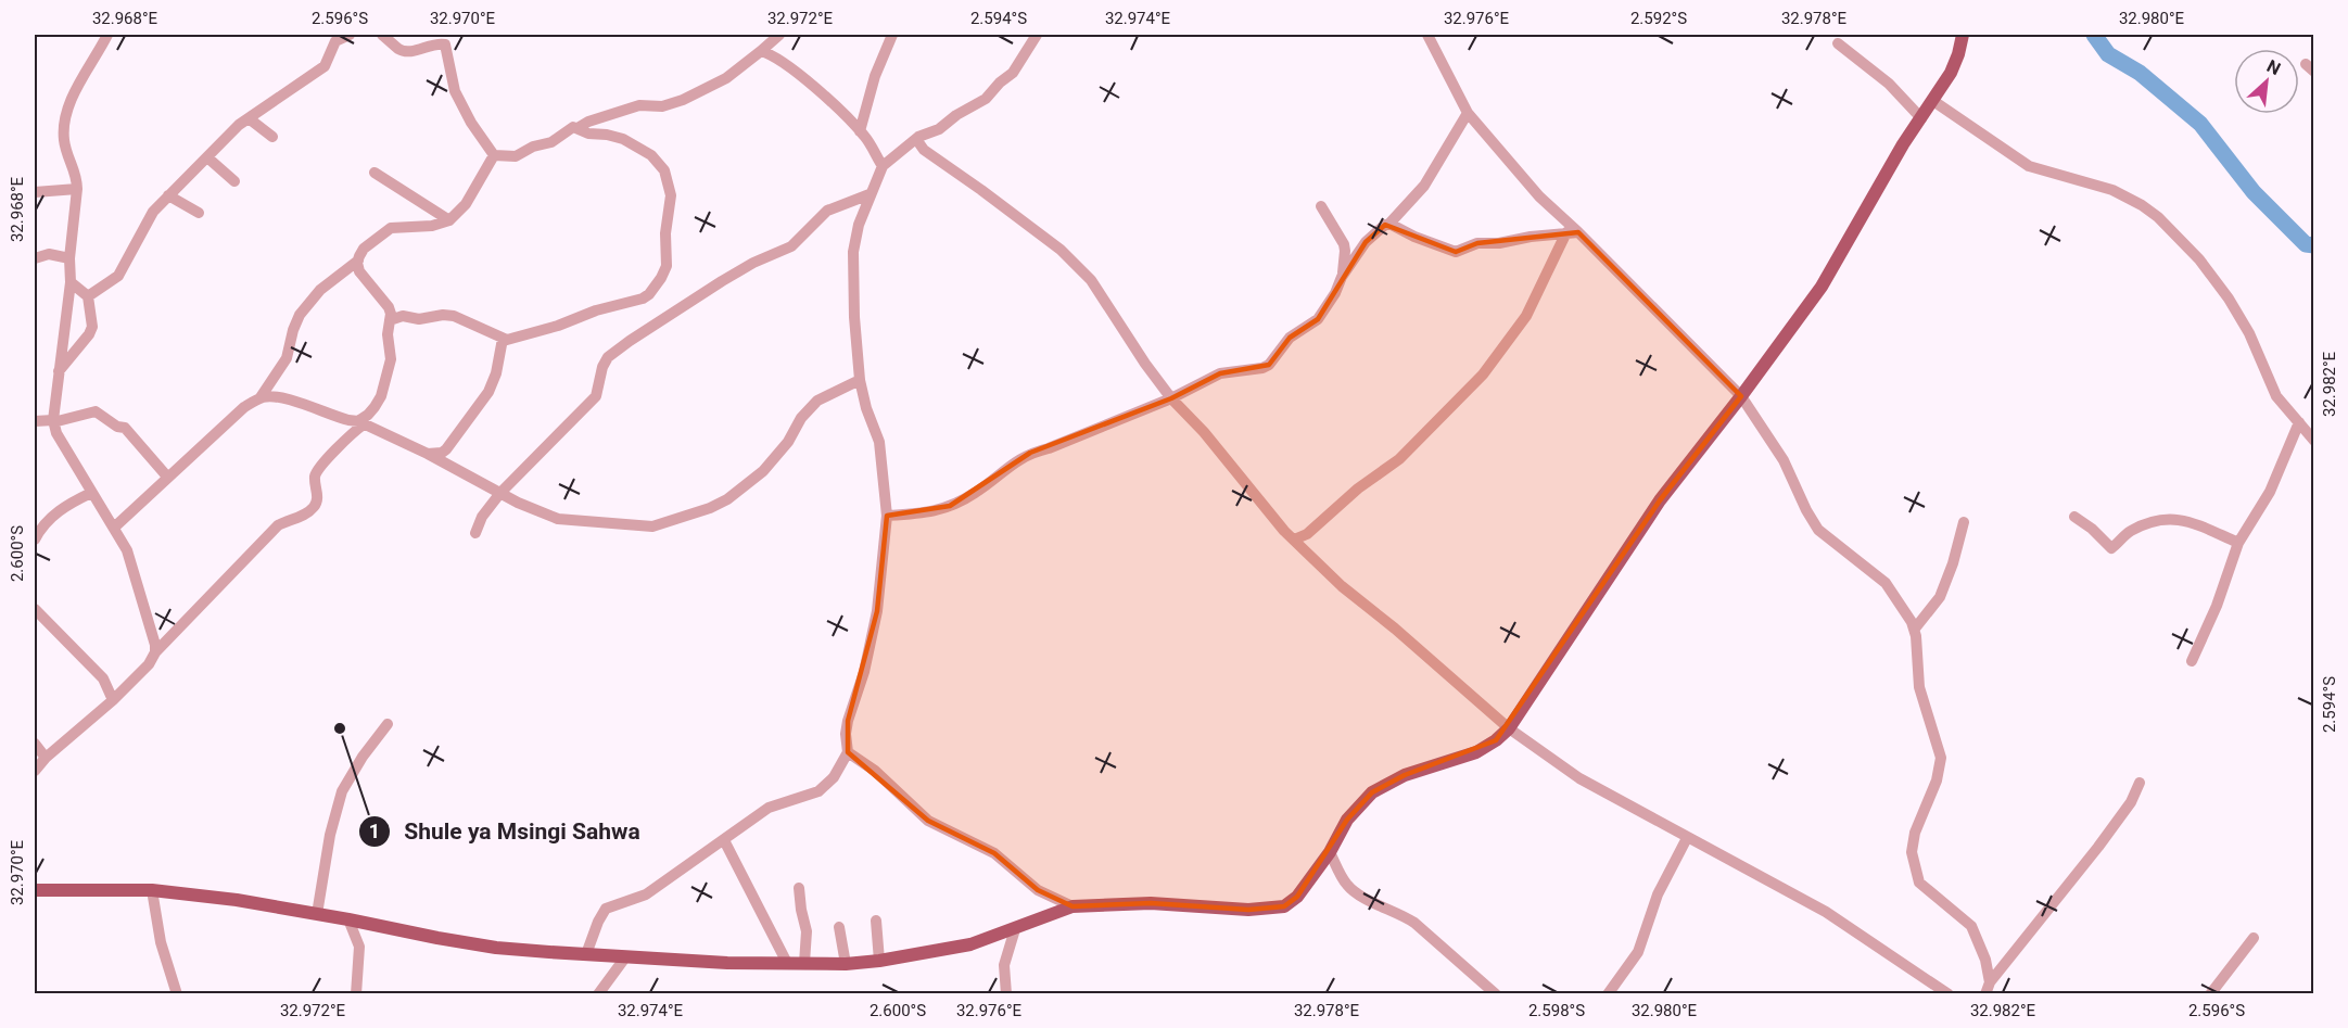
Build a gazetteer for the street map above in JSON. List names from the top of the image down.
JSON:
{
  "places": ["Shule ya Msingi Sahwa"],
  "north": "top right",
  "coordinates": [
    "32.968°E",
    "2.596°S",
    "32.970°E",
    "32.972°E",
    "2.594°S",
    "32.974°E",
    "32.976°E",
    "2.592°S",
    "32.978°E",
    "32.980°E",
    "32.982°E",
    "2.600°S",
    "2.598°S"
  ]
}
